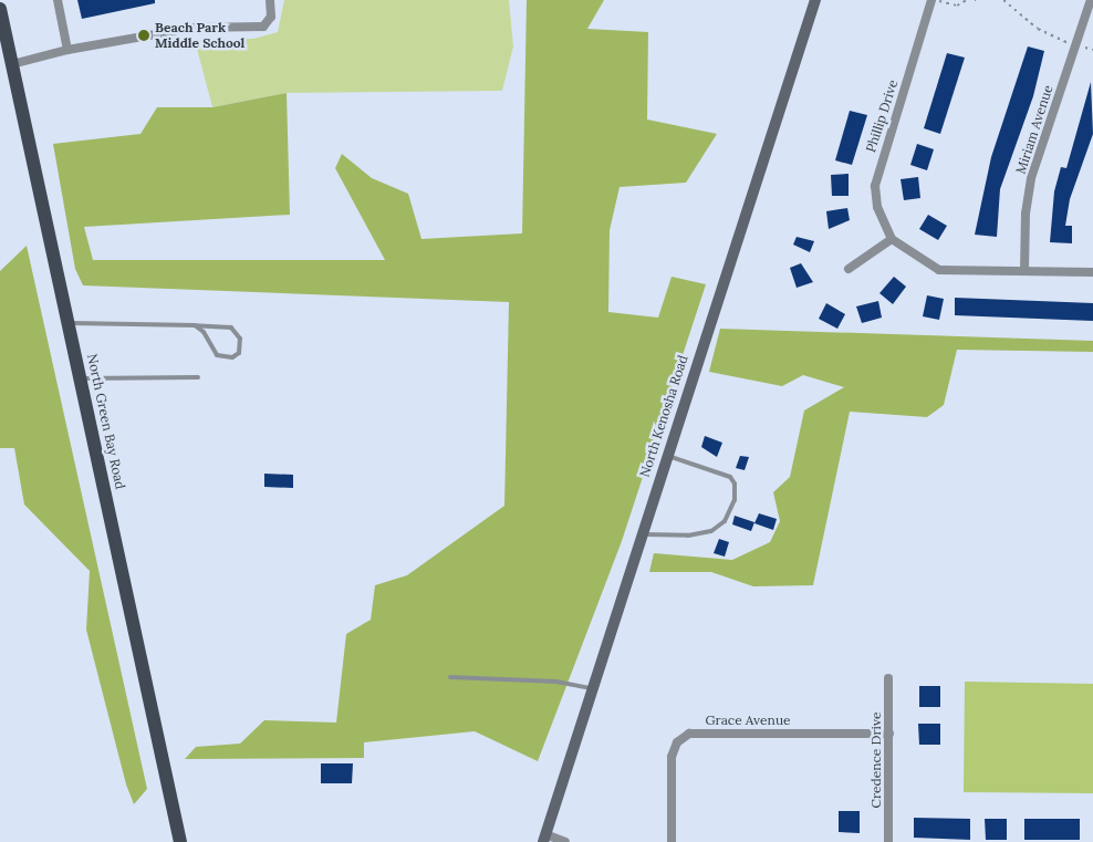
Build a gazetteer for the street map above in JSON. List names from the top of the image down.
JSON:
{
  "streets": {
    "main road": ["North Green Bay Road"],
    "street": [
      "Phillip Drive",
      "Miriam Avenue",
      "North Kenosha Road",
      "Grace Avenue",
      "Credence Drive"
    ]
  },
  "crossings": [
    ["Phillip Drive", "Miriam Avenue"],
    ["Grace Avenue", "Credence Drive"]
  ],
  "places": ["Beach Park Middle School"]
}
